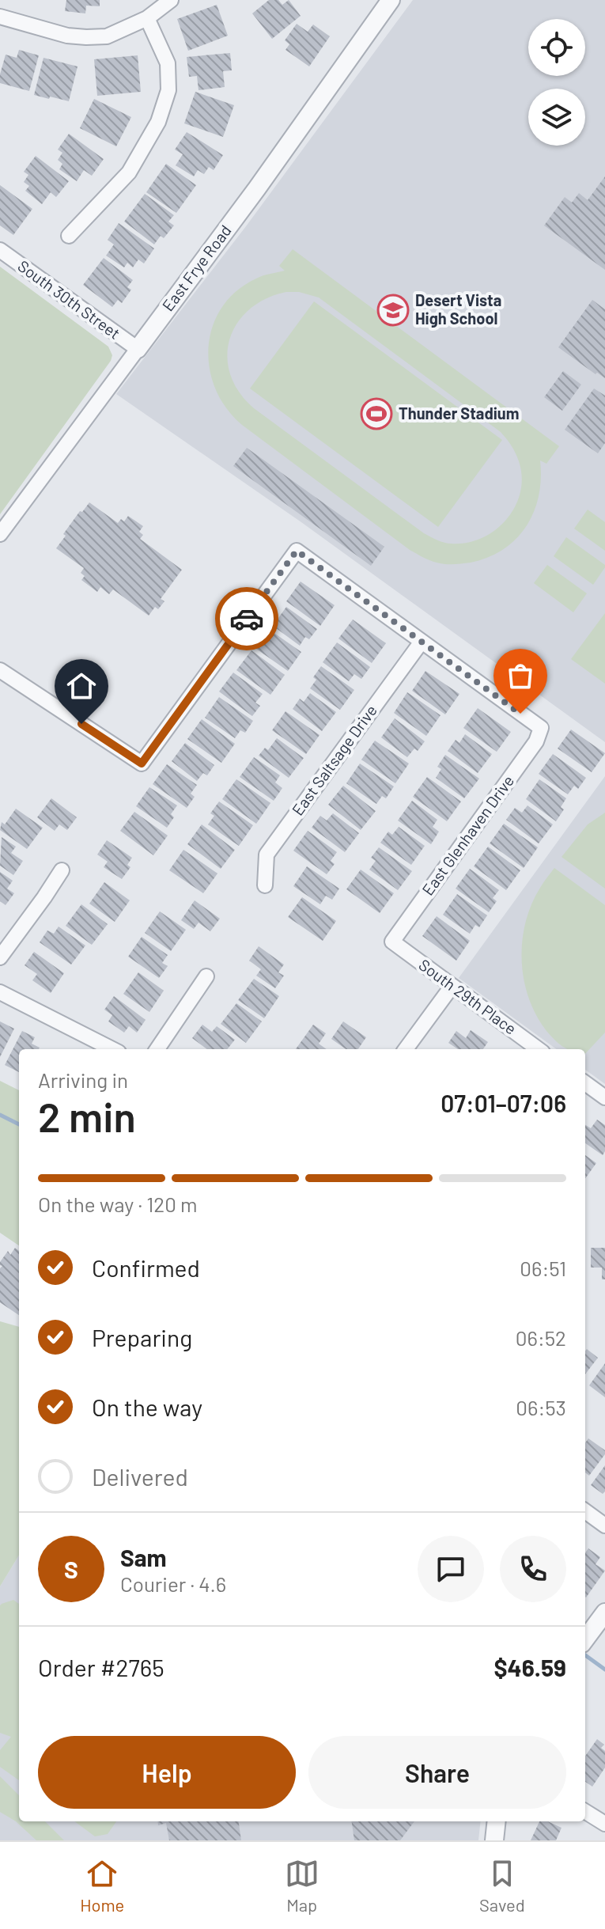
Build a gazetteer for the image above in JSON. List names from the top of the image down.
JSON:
{
  "streets": {
    "street": [
      "East Frye Road",
      "South 30th Street",
      "East Saltsage Drive",
      "East Glenhaven Drive",
      "South 29th Place"
    ]
  },
  "crossings": [
    ["East Frye Road", "South 30th Street"],
    ["East Saltsage Drive", "East Glenhaven Drive"],
    ["East Glenhaven Drive", "South 29th Place"]
  ],
  "places": {
    "school or university": ["Desert Vista High School"],
    "sports": ["Thunder Stadium"]
  },
  "page": {
    "heading": ["2 min", "Arriving in", "07:01–07:06"],
    "panel": [
      "Sam",
      "Courier · 4.6",
      "Order #2765",
      "$46.59"
    ],
    "bar": "On the way · 120 m",
    "list": [
      ["Confirmed", "06:51"],
      ["Preparing", "06:52"],
      ["On the way", "06:53"],
      "Delivered"
    ],
    "round": "S",
    "buttons": ["Help", "Share"],
    "tabs": ["Home", "Map", "Saved"]
  }
}
